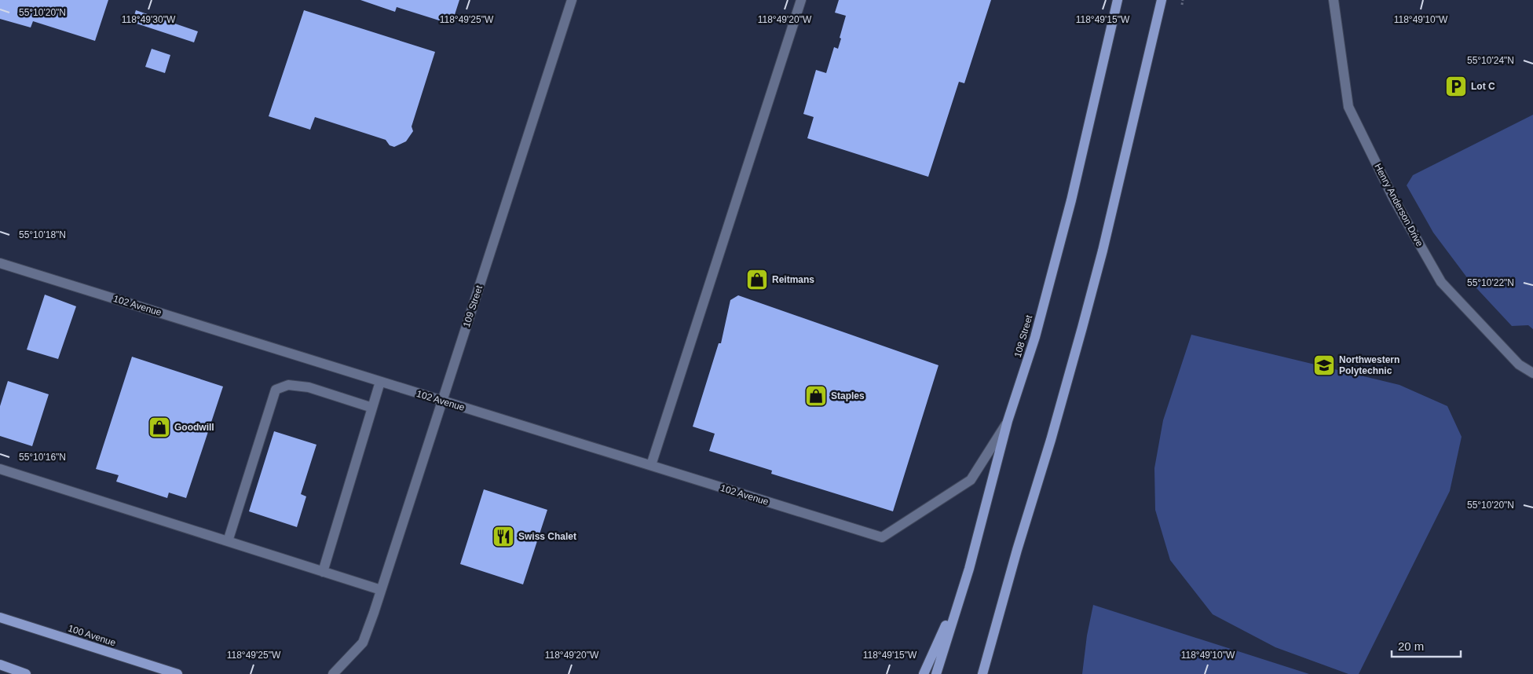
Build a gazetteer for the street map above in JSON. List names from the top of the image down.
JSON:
{
  "streets": {
    "main road": ["108 Street", "100 Avenue"],
    "street": ["Henry Anderson Drive", "102 Avenue", "109 Street"]
  },
  "crossings": [
    ["102 Avenue", "109 Street"],
    ["102 Avenue", "108 Street"]
  ],
  "places": {
    "parking": ["Lot C"],
    "shop": ["Reitmans", "Staples", "Goodwill"],
    "school or university": ["Northwestern Polytechnic"],
    "restaurant": ["Swiss Chalet"]
  },
  "scale_bar": "20 m",
  "coordinates": [
    "55°10'20\"N",
    "118°49'30\"W",
    "118°49'25\"W",
    "118°49'20\"W",
    "118°49'15\"W",
    "118°49'10\"W",
    "55°10'24\"N",
    "55°10'18\"N",
    "55°10'22\"N",
    "55°10'16\"N"
  ]
}
